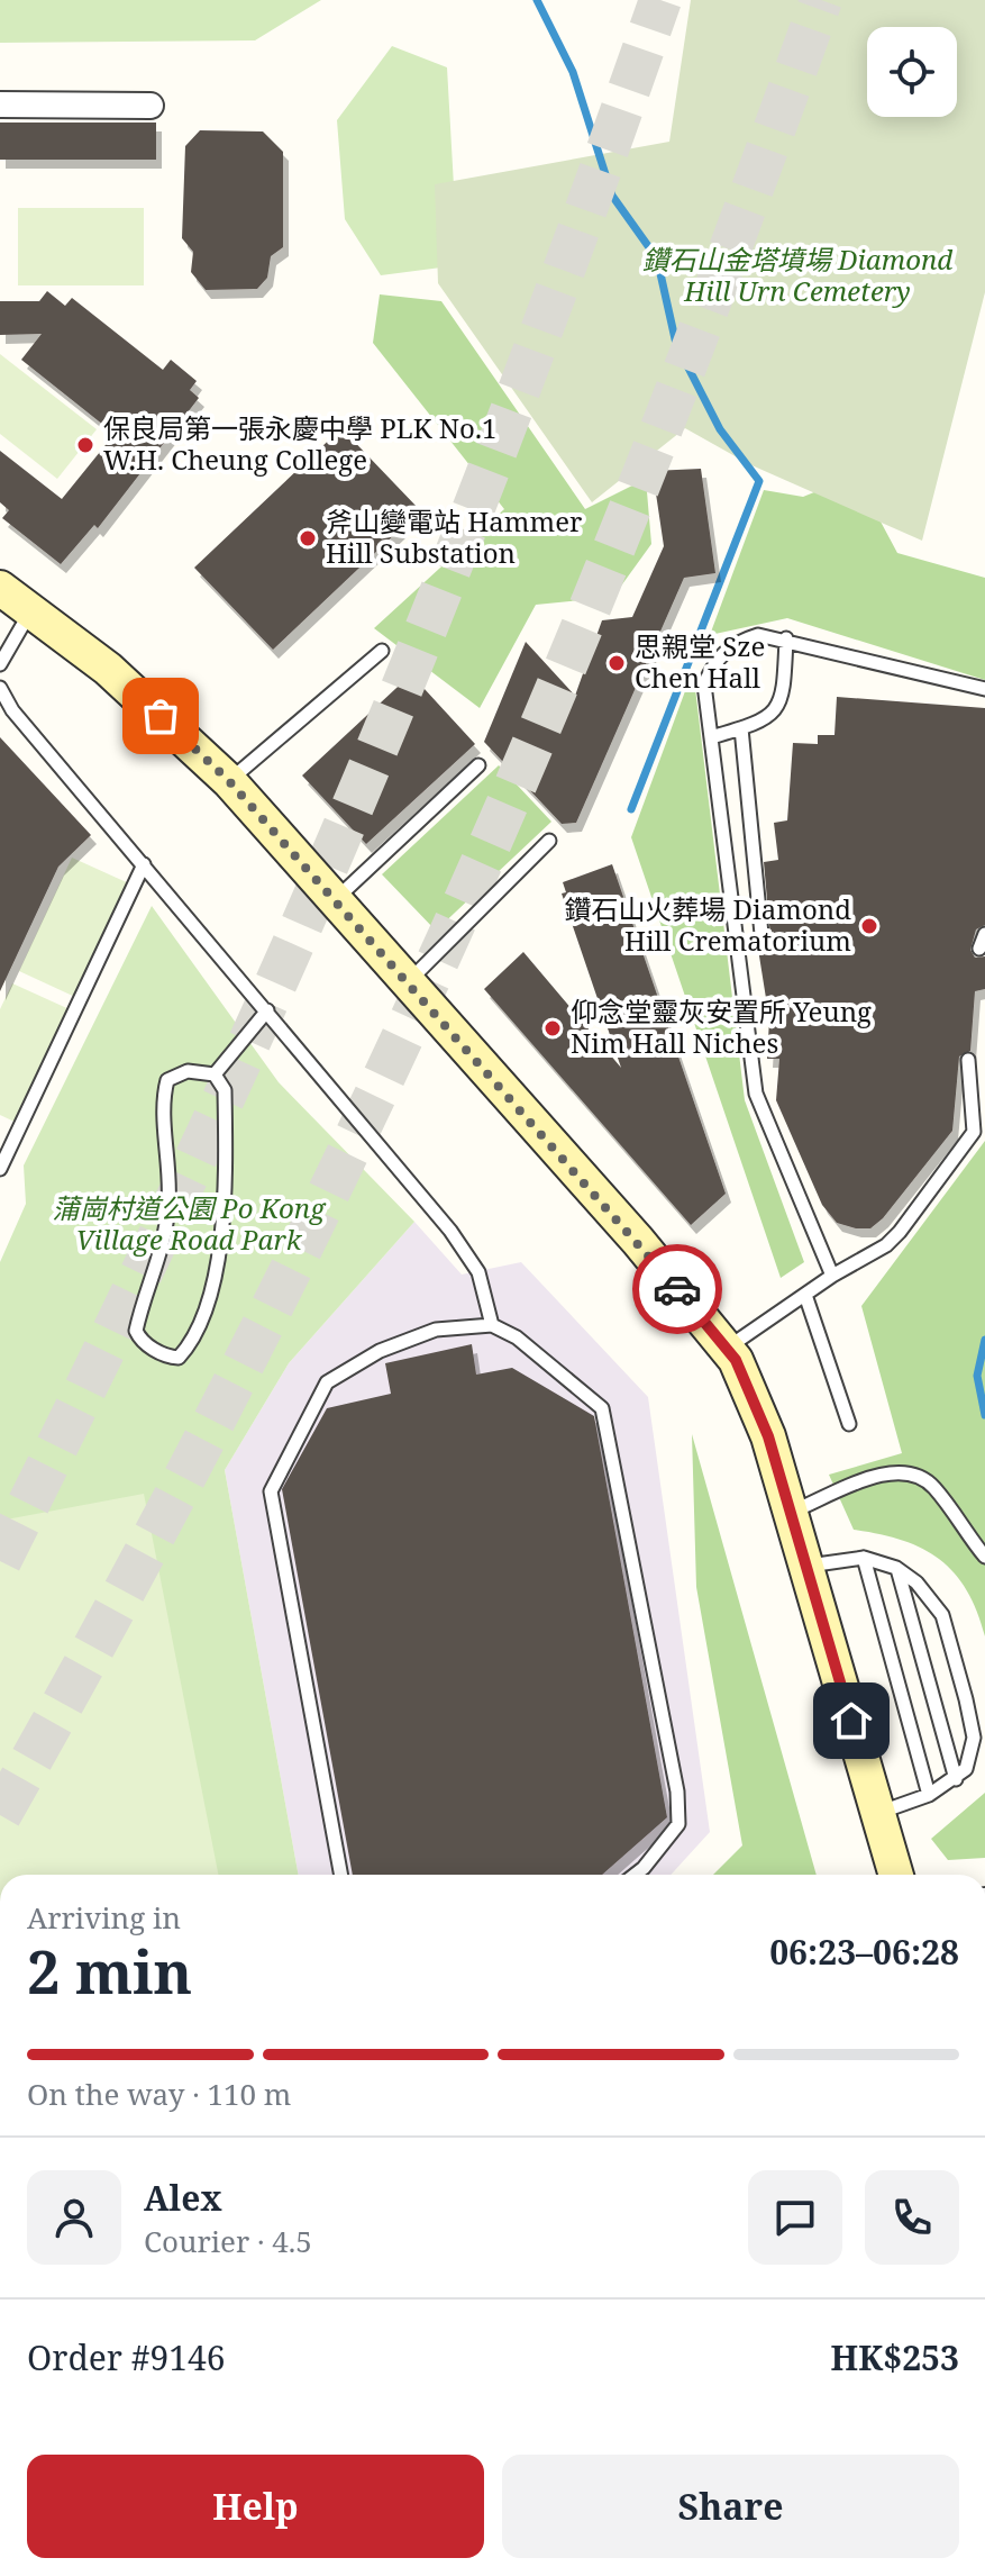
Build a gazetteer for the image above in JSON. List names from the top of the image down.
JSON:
{
  "parks": ["鑽石山金塔墳場 Diamond Hill Urn Cemetery", "蒲崗村道公園 Po Kong Village Road Park"],
  "places": [
    "保良局第一張永慶中學 PLK No.1 W.H. Cheung College",
    "斧山變電站 Hammer Hill Substation",
    "思親堂 Sze Chen Hall",
    "鑽石山火葬場 Diamond Hill Crematorium",
    "仰念堂靈灰安置所 Yeung Nim Hall Niches"
  ],
  "page": {
    "heading": ["2 min", "Arriving in", "06:23–06:28"],
    "panel": [
      "Alex",
      "Courier · 4.5",
      "Order #9146",
      "HK$253"
    ],
    "bar": "On the way · 110 m",
    "buttons": ["Help", "Share"]
  }
}
